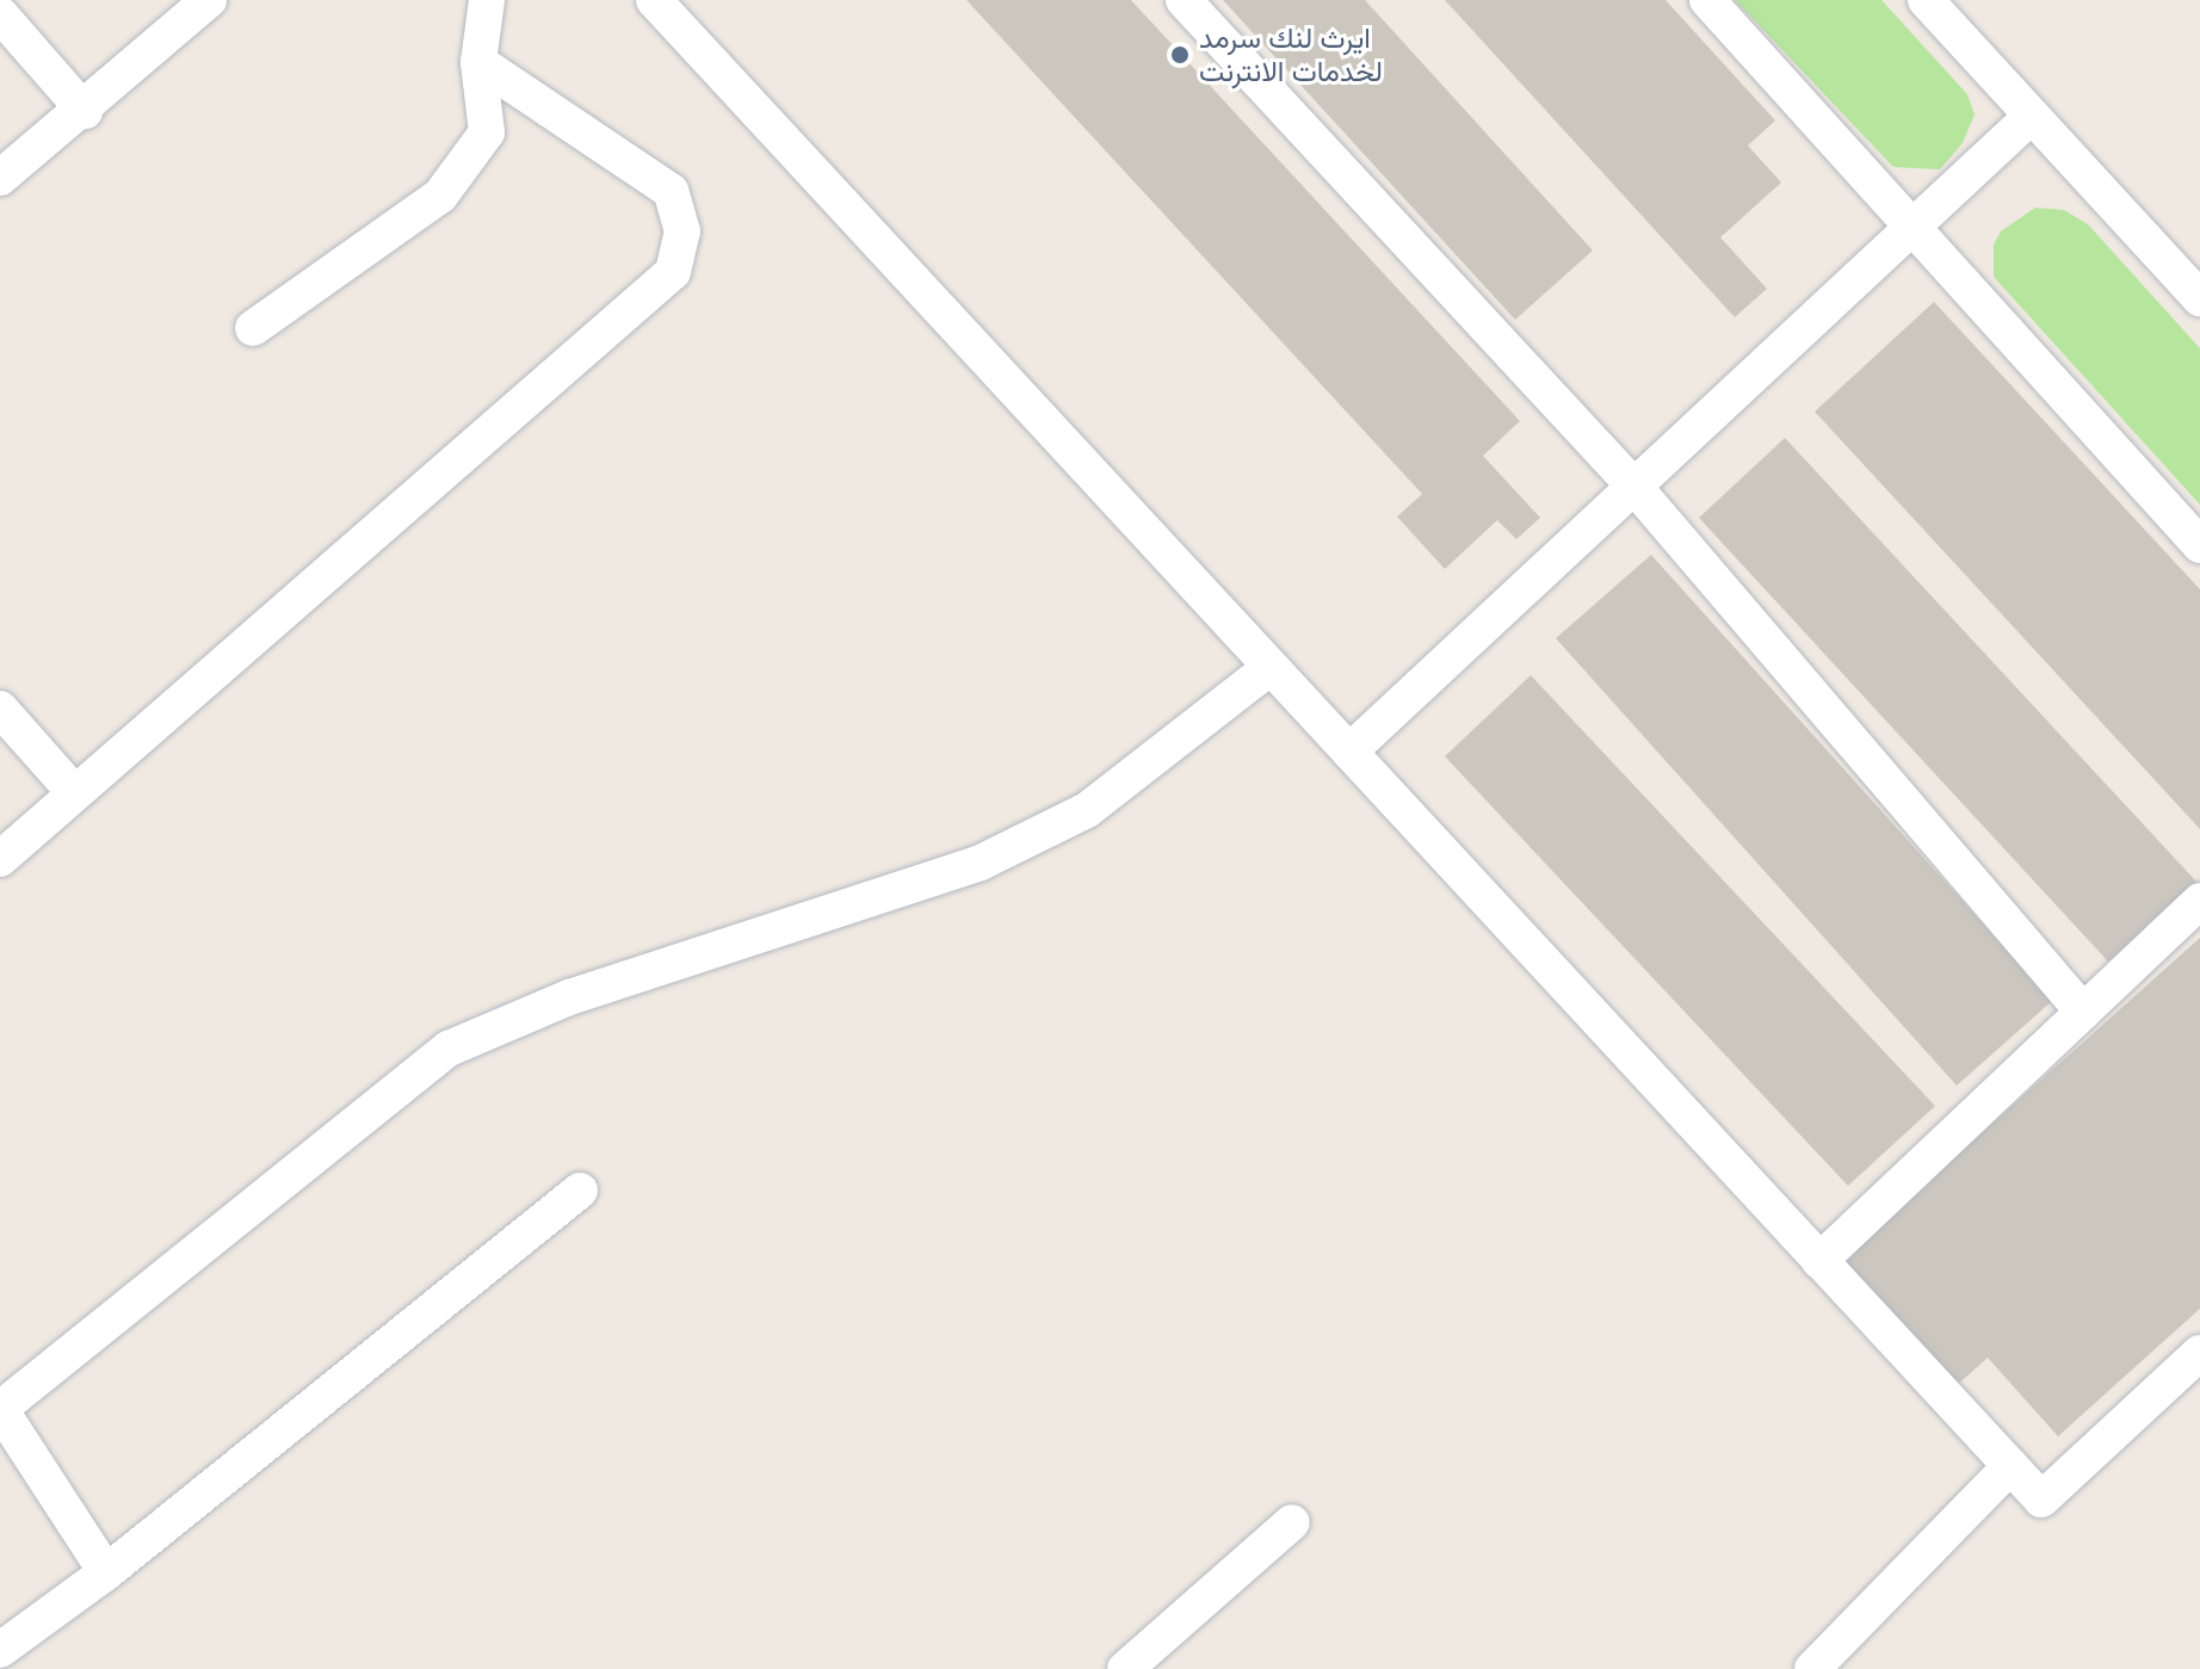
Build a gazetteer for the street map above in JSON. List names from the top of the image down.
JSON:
{
  "places": ["ايرث لنك سرمد لخدمات الانترنت"]
}
